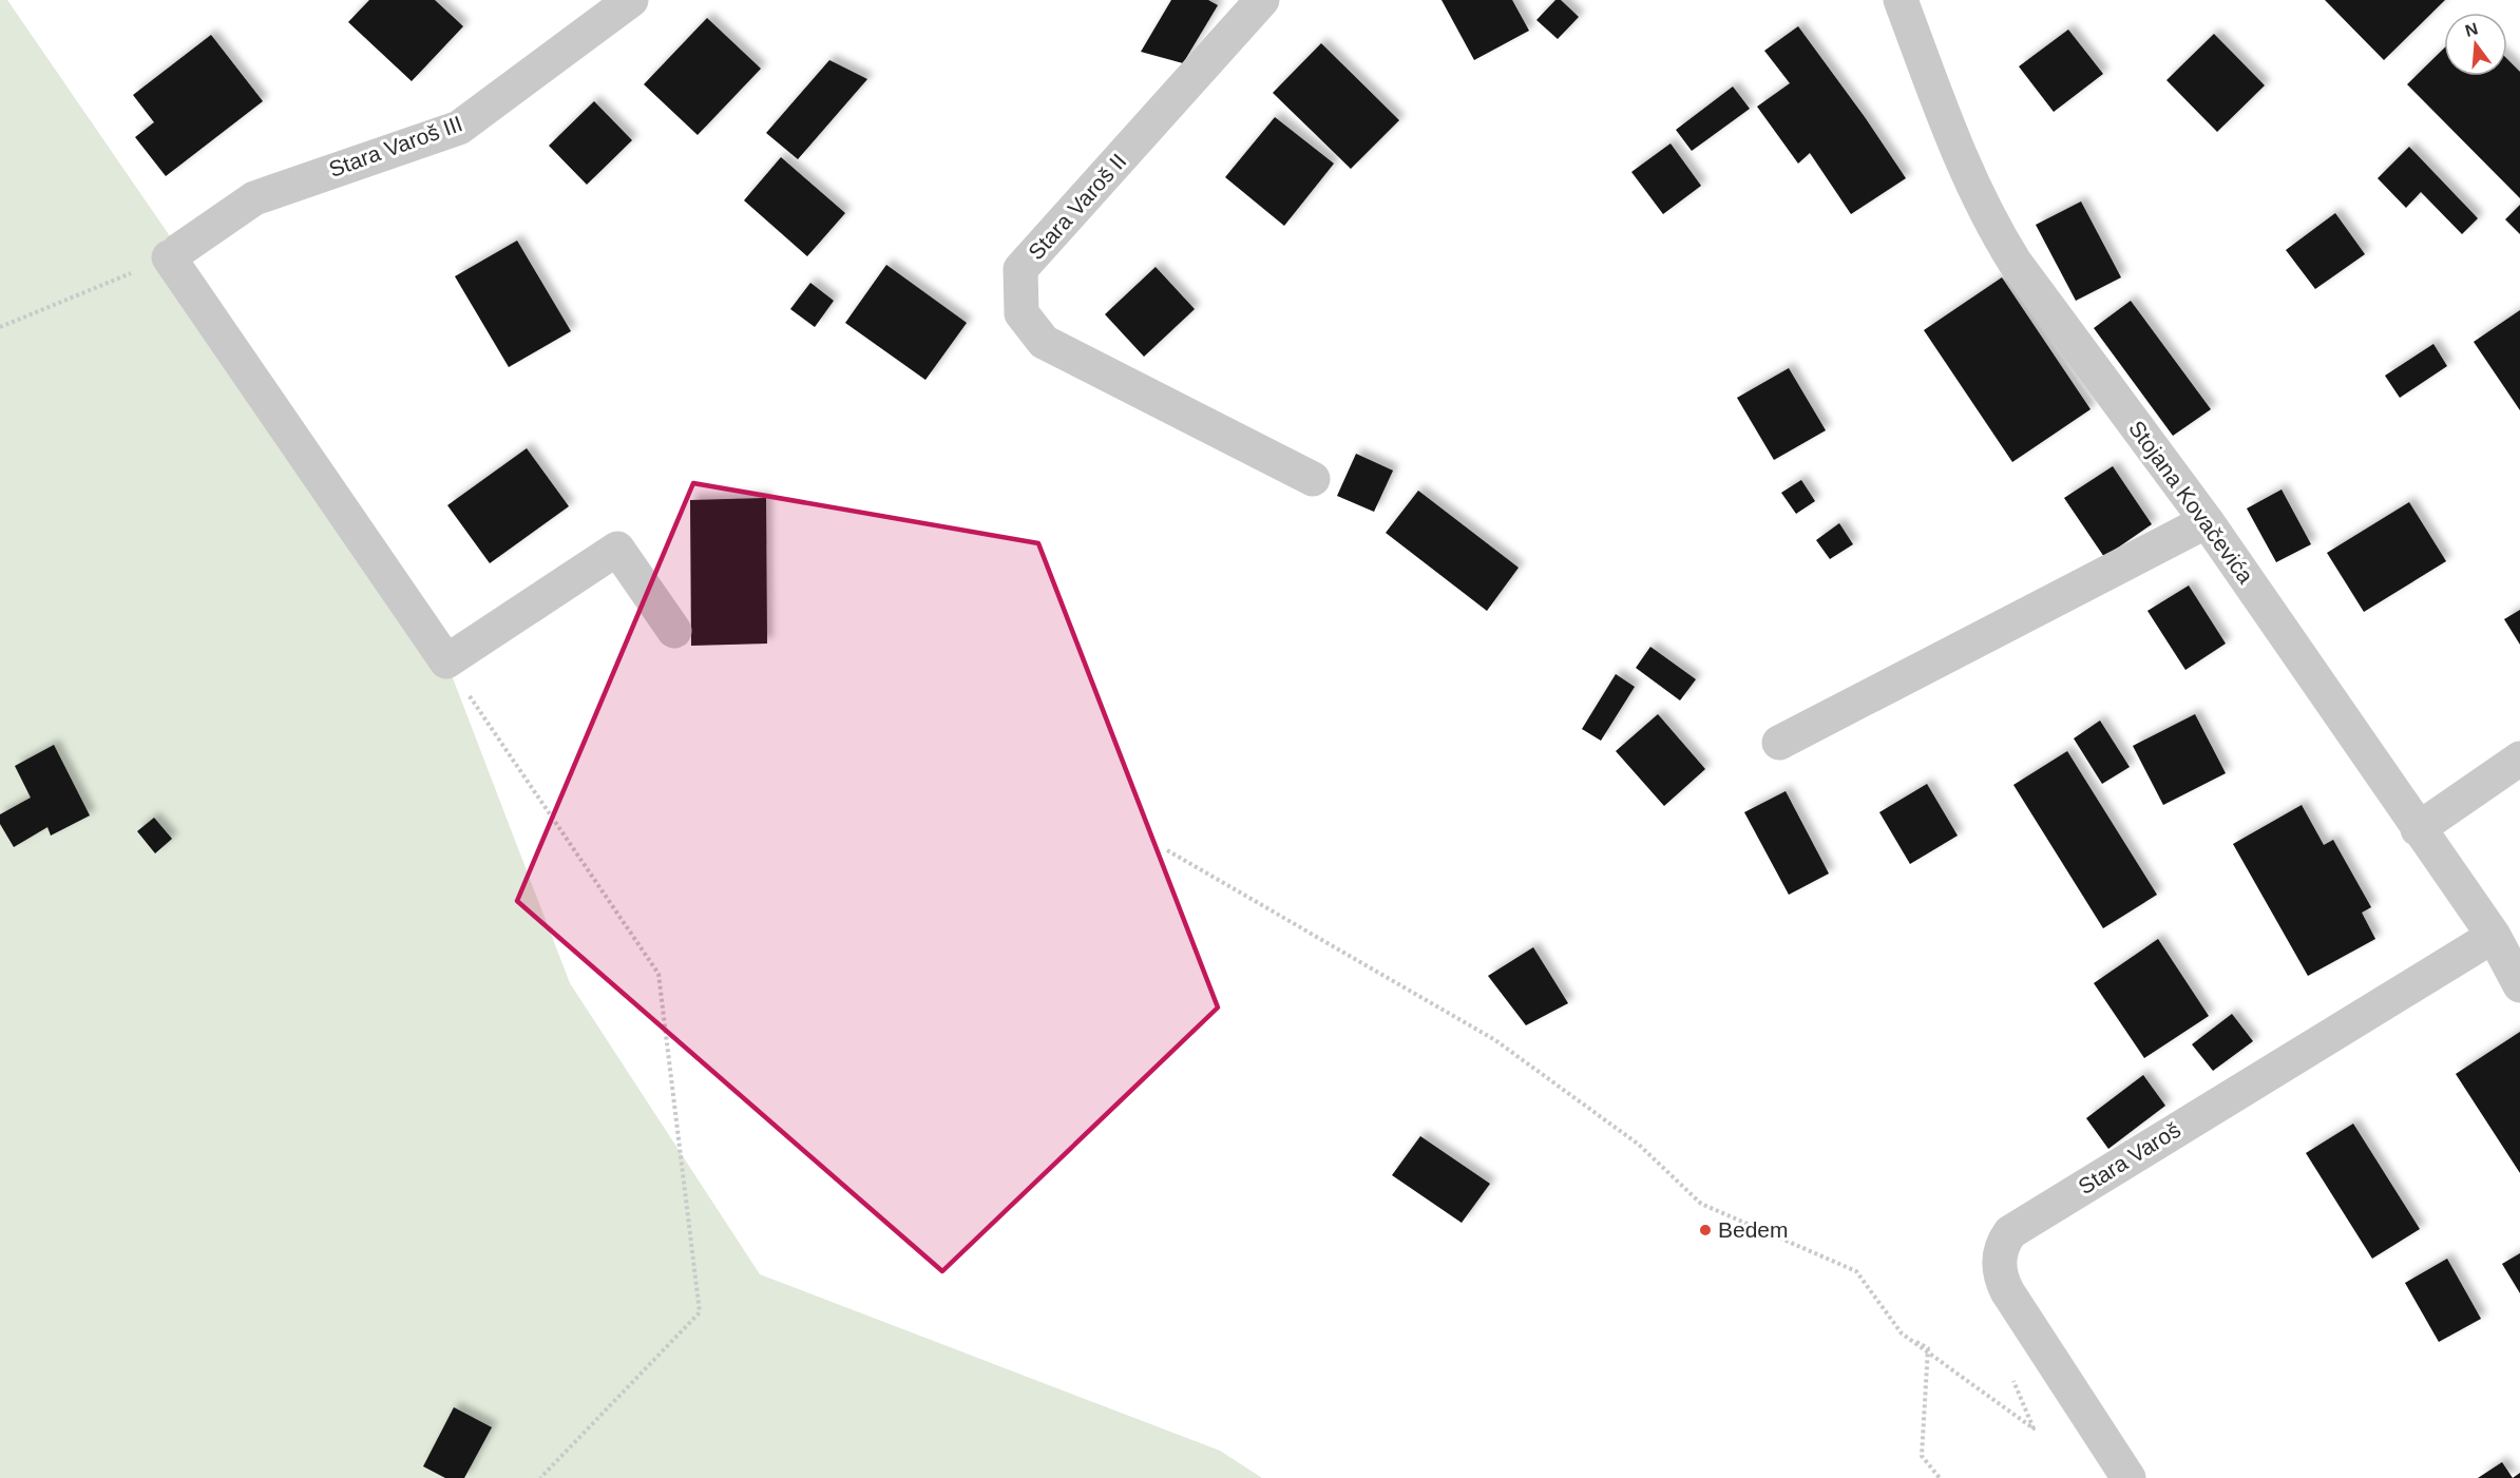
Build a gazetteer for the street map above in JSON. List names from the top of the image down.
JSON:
{
  "streets": {
    "street": [
      "Stara Varoš III",
      "Stara Varoš II",
      "Stojana Kovačevića",
      "Stara Varoš"
    ]
  },
  "crossings": [
    ["Stojana Kovačevića", "Stara Varoš"]
  ],
  "places": ["Bedem"],
  "north": "top"
}
